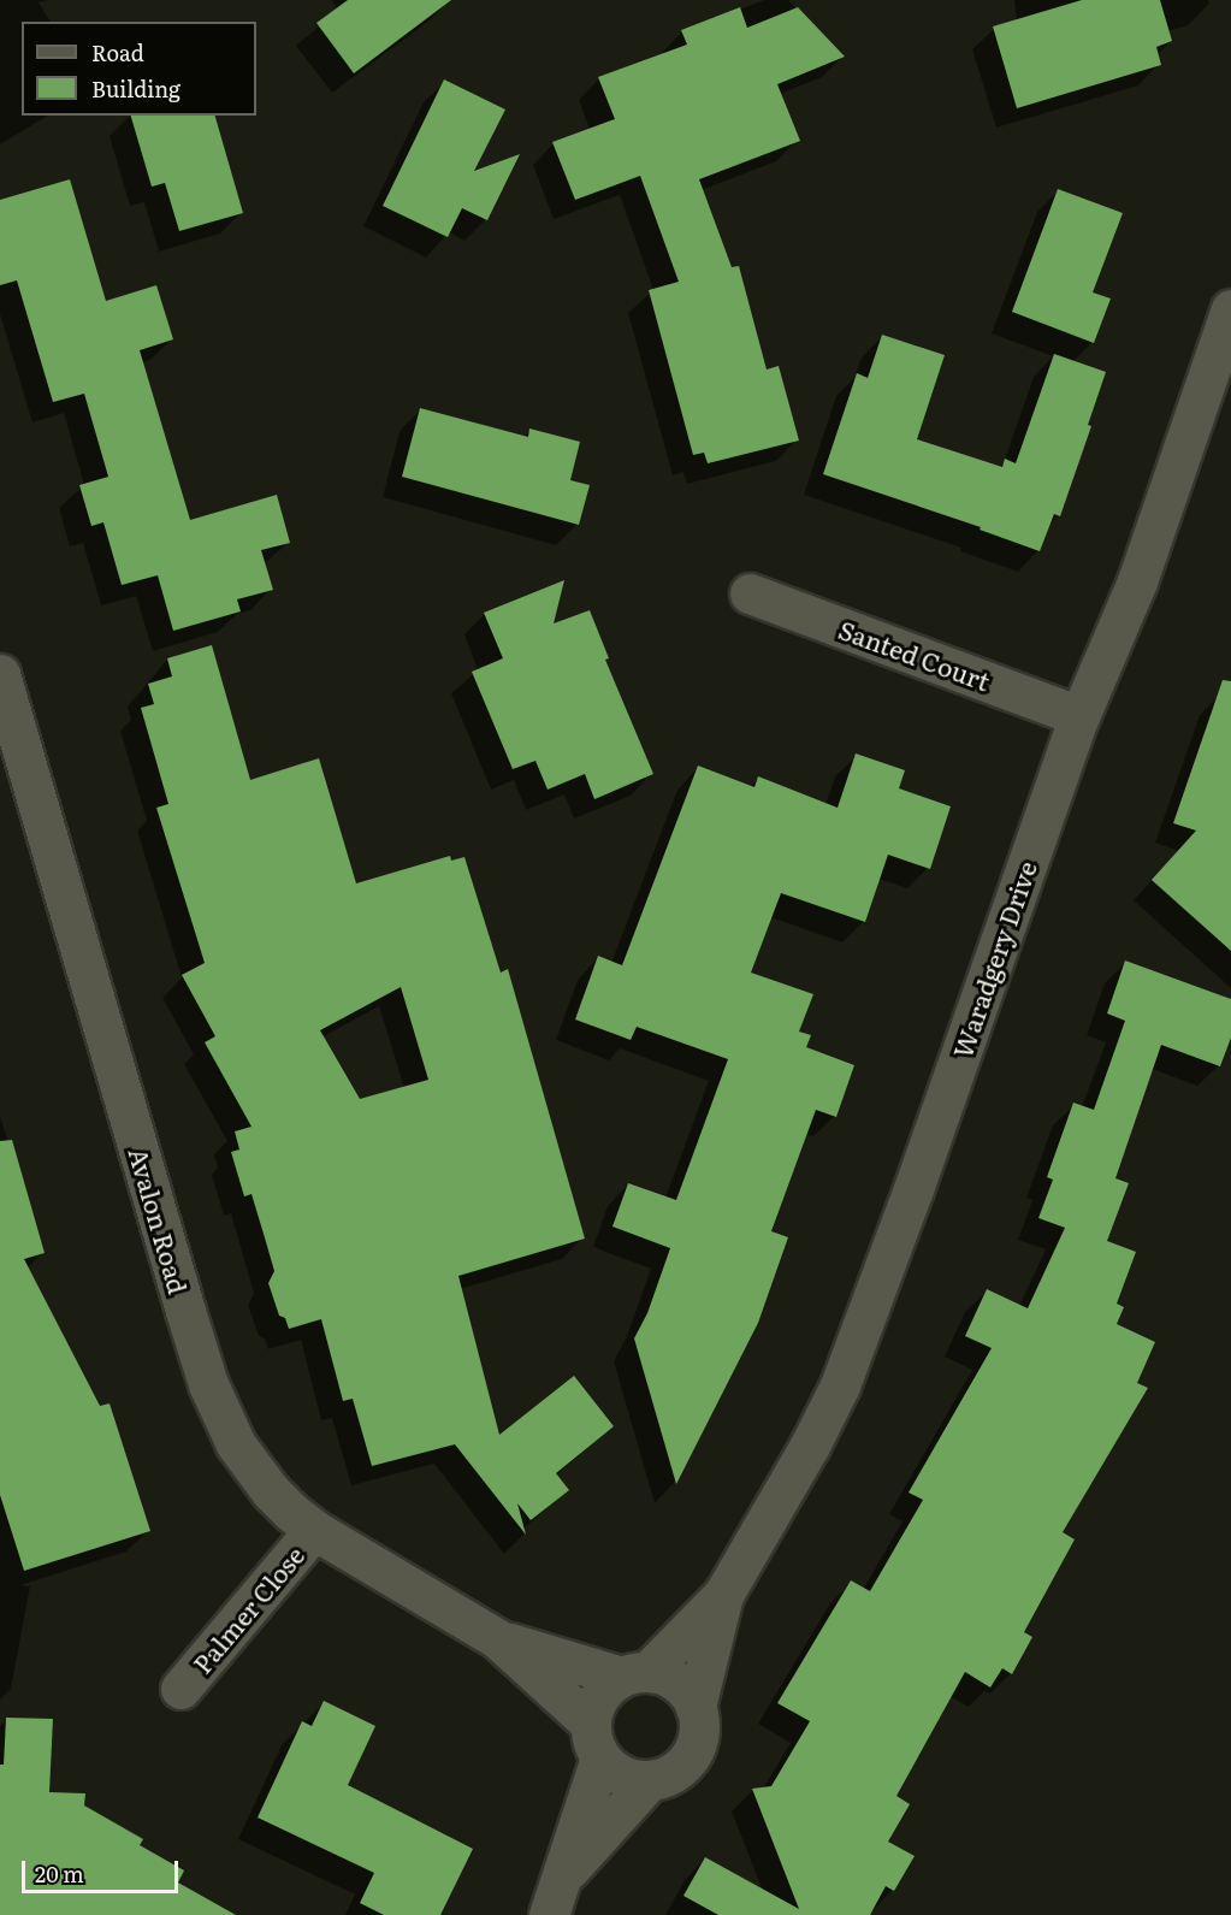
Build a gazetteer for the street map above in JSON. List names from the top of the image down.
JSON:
{
  "streets": {
    "street": [
      "Santed Court",
      "Waradgery Drive",
      "Avalon Road",
      "Palmer Close"
    ]
  },
  "crossings": [
    ["Santed Court", "Waradgery Drive"],
    ["Waradgery Drive", "Avalon Road"],
    ["Avalon Road", "Palmer Close"]
  ],
  "legend": ["Road", "Building"],
  "scale_bar": "20 m"
}
